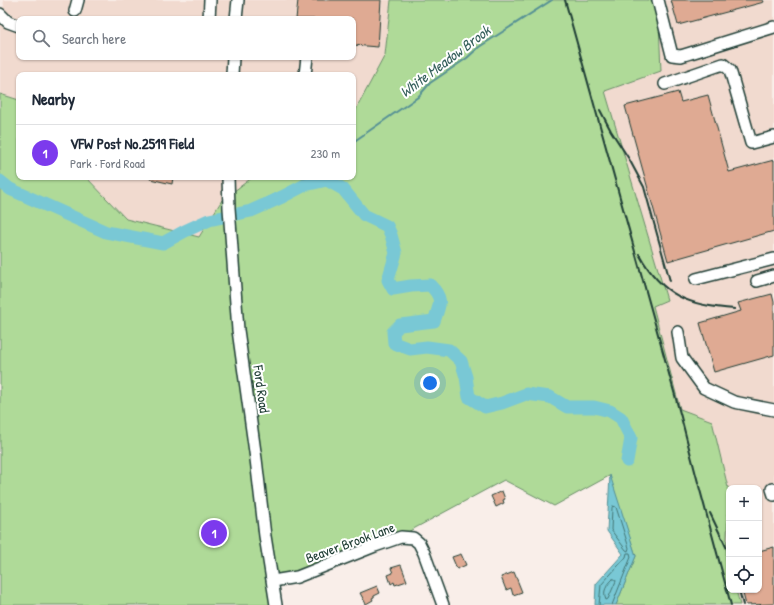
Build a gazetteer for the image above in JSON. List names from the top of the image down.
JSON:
{
  "streets": {
    "street": ["Ford Road", "Beaver Brook Lane"]
  },
  "crossings": [
    ["Ford Road", "Beaver Brook Lane"]
  ],
  "water": ["White Meadow Brook"],
  "page": {
    "search": "Search here",
    "heading": "Nearby",
    "list": [
      {
        "mark": "1",
        "name": "VFW Post No.2519 Field",
        "note": "Park · Ford Road",
        "value": "230 m"
      }
    ],
    "map_buttons": ["+", "−"],
    "pins": "1"
  }
}
